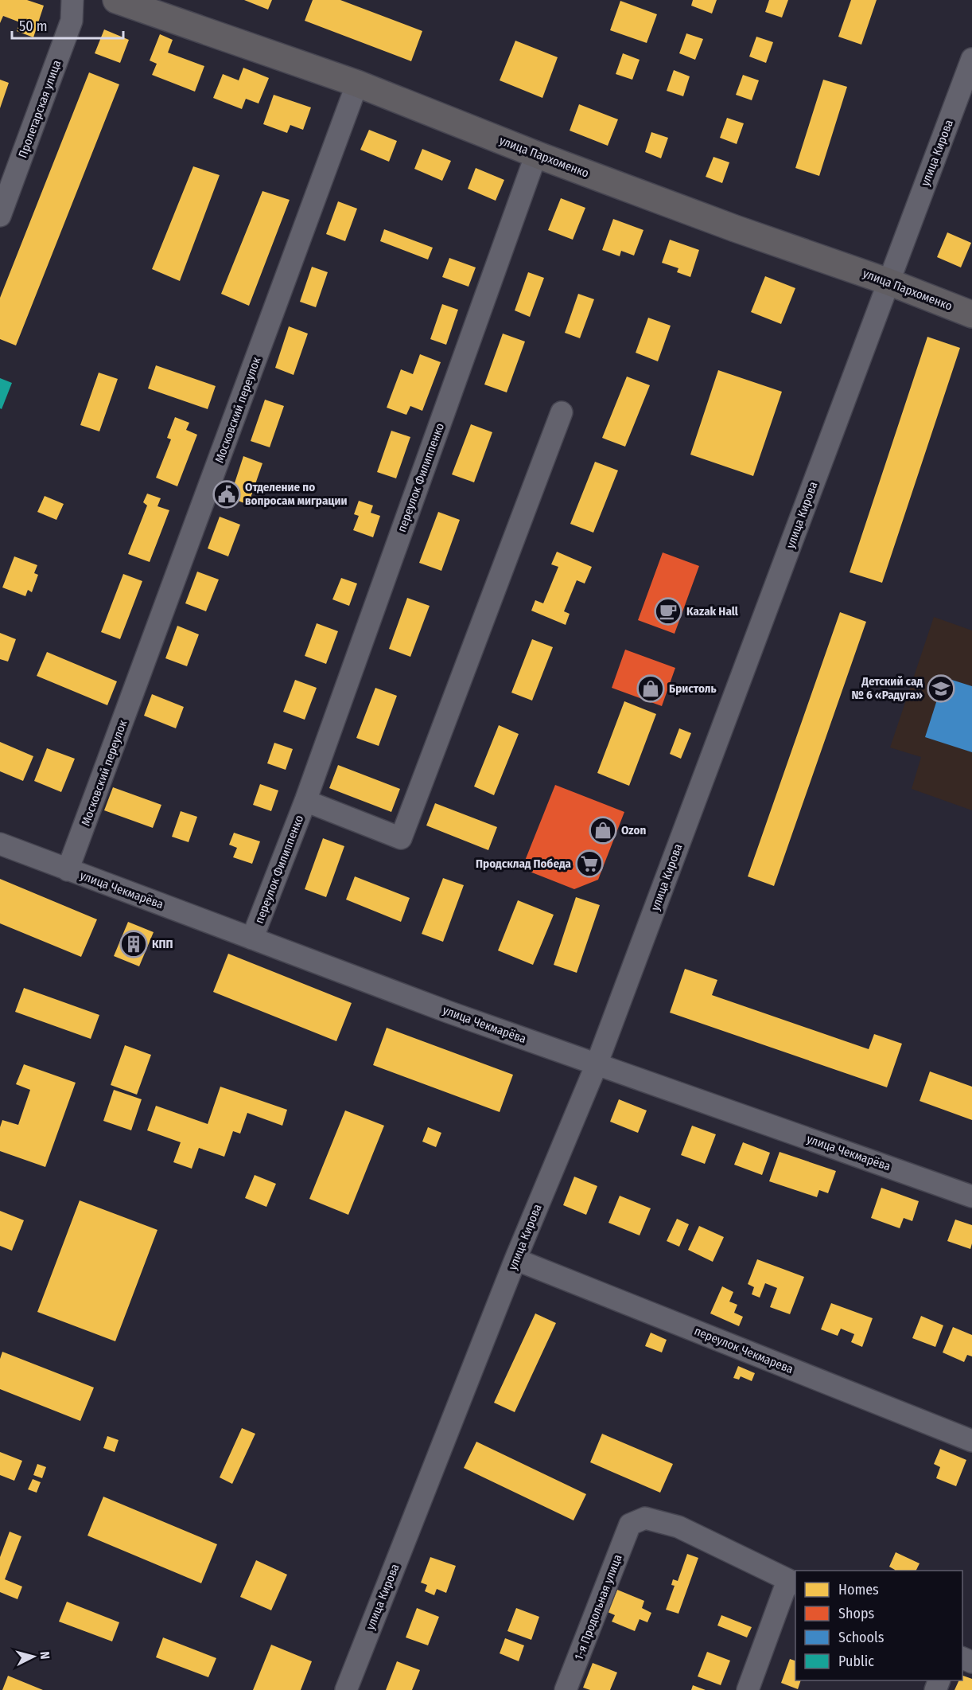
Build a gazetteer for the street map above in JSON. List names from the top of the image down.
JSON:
{
  "streets": {
    "main road": ["улица Пархоменко"],
    "street": [
      "Пролетарская улица",
      "улица Кирова",
      "Московский переулок",
      "переулок Филиппенко",
      "улица Чекмарёва",
      "переулок Чекмарева",
      "1-я Продольная улица"
    ]
  },
  "crossings": [
    ["улица Кирова", "улица Пархоменко"],
    ["улица Кирова", "улица Чекмарёва"],
    ["улица Кирова", "переулок Чекмарева"],
    ["улица Пархоменко", "Московский переулок"],
    ["улица Пархоменко", "переулок Филиппенко"],
    ["Московский переулок", "улица Чекмарёва"],
    ["переулок Филиппенко", "улица Чекмарёва"]
  ],
  "places": {
    "public building": ["Отделение по вопросам миграции"],
    "cafe": ["Kazak Hall"],
    "shop": ["Бристоль", "Ozon"],
    "school or university": ["Детский сад № 6 «Радуга»"],
    "supermarket": ["Продсклад Победа"],
    "building": ["КПП"]
  },
  "legend": [
    "Homes",
    "Shops",
    "Schools",
    "Public"
  ],
  "scale_bar": "50 m",
  "north": "right"
}
